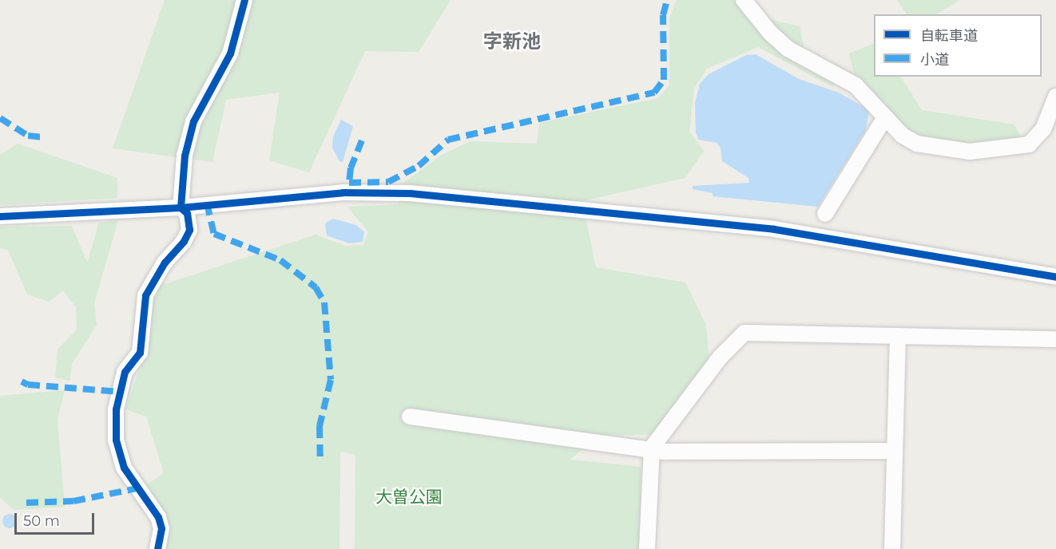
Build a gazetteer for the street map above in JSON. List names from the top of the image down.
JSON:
{
  "districts": ["字新池"],
  "parks": ["大曽公園"],
  "legend": ["自転車道", "小道"],
  "scale_bar": "50 m"
}
